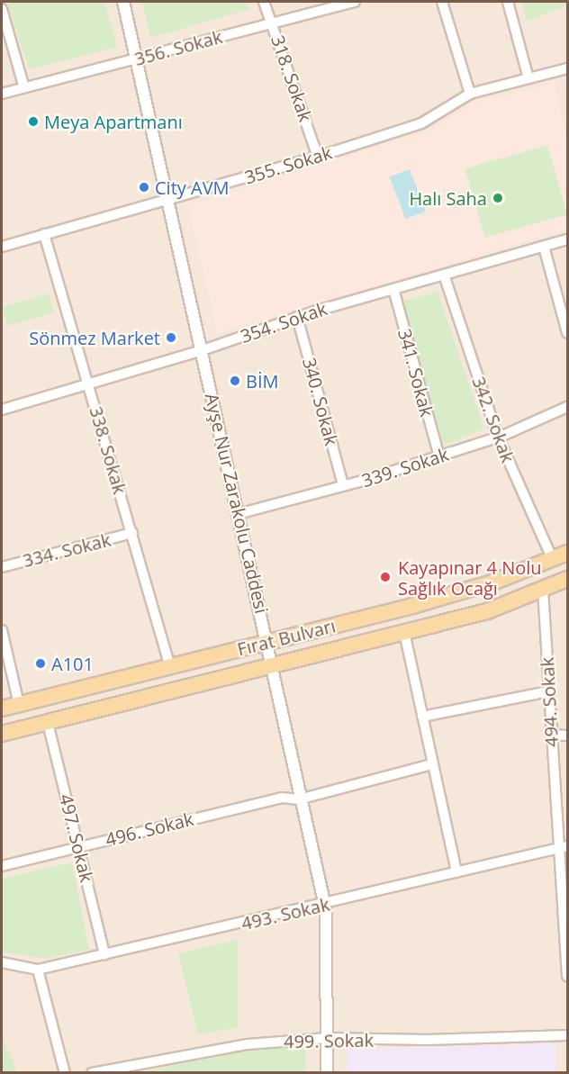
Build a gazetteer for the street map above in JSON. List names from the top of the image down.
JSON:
{
  "streets": {
    "main road": ["Fırat Bulvarı"],
    "street": [
      "356. Sokak",
      "318. Sokak",
      "355. Sokak",
      "354. Sokak",
      "341. Sokak",
      "340. Sokak",
      "342. Sokak",
      "338. Sokak",
      "339. Sokak",
      "Ayşe Nur Zarakolu Caddesi",
      "334. Sokak",
      "494. Sokak",
      "496. Sokak",
      "497. Sokak",
      "493. Sokak",
      "499. Sokak"
    ]
  },
  "crossings": [
    ["356. Sokak", "318. Sokak"],
    ["356. Sokak", "Ayşe Nur Zarakolu Caddesi"],
    ["318. Sokak", "355. Sokak"],
    ["355. Sokak", "338. Sokak"],
    ["355. Sokak", "Ayşe Nur Zarakolu Caddesi"],
    ["354. Sokak", "341. Sokak"],
    ["354. Sokak", "340. Sokak"],
    ["354. Sokak", "342. Sokak"],
    ["354. Sokak", "338. Sokak"],
    ["354. Sokak", "Ayşe Nur Zarakolu Caddesi"],
    ["341. Sokak", "339. Sokak"],
    ["340. Sokak", "339. Sokak"],
    ["342. Sokak", "339. Sokak"],
    ["342. Sokak", "Fırat Bulvarı"],
    ["338. Sokak", "334. Sokak"],
    ["338. Sokak", "Fırat Bulvarı"],
    ["339. Sokak", "Ayşe Nur Zarakolu Caddesi"],
    ["Ayşe Nur Zarakolu Caddesi", "Fırat Bulvarı"],
    ["Ayşe Nur Zarakolu Caddesi", "496. Sokak"],
    ["Ayşe Nur Zarakolu Caddesi", "493. Sokak"],
    ["Ayşe Nur Zarakolu Caddesi", "499. Sokak"],
    ["Fırat Bulvarı", "494. Sokak"],
    ["Fırat Bulvarı", "497. Sokak"],
    ["494. Sokak", "493. Sokak"],
    ["496. Sokak", "497. Sokak"],
    ["497. Sokak", "493. Sokak"]
  ],
  "places": [
    "Meya Apartmanı",
    "City AVM",
    "Halı Saha",
    "Sönmez Market",
    "BİM",
    "Kayapınar 4 Nolu Sağlık Ocağı",
    "A101"
  ]
}
